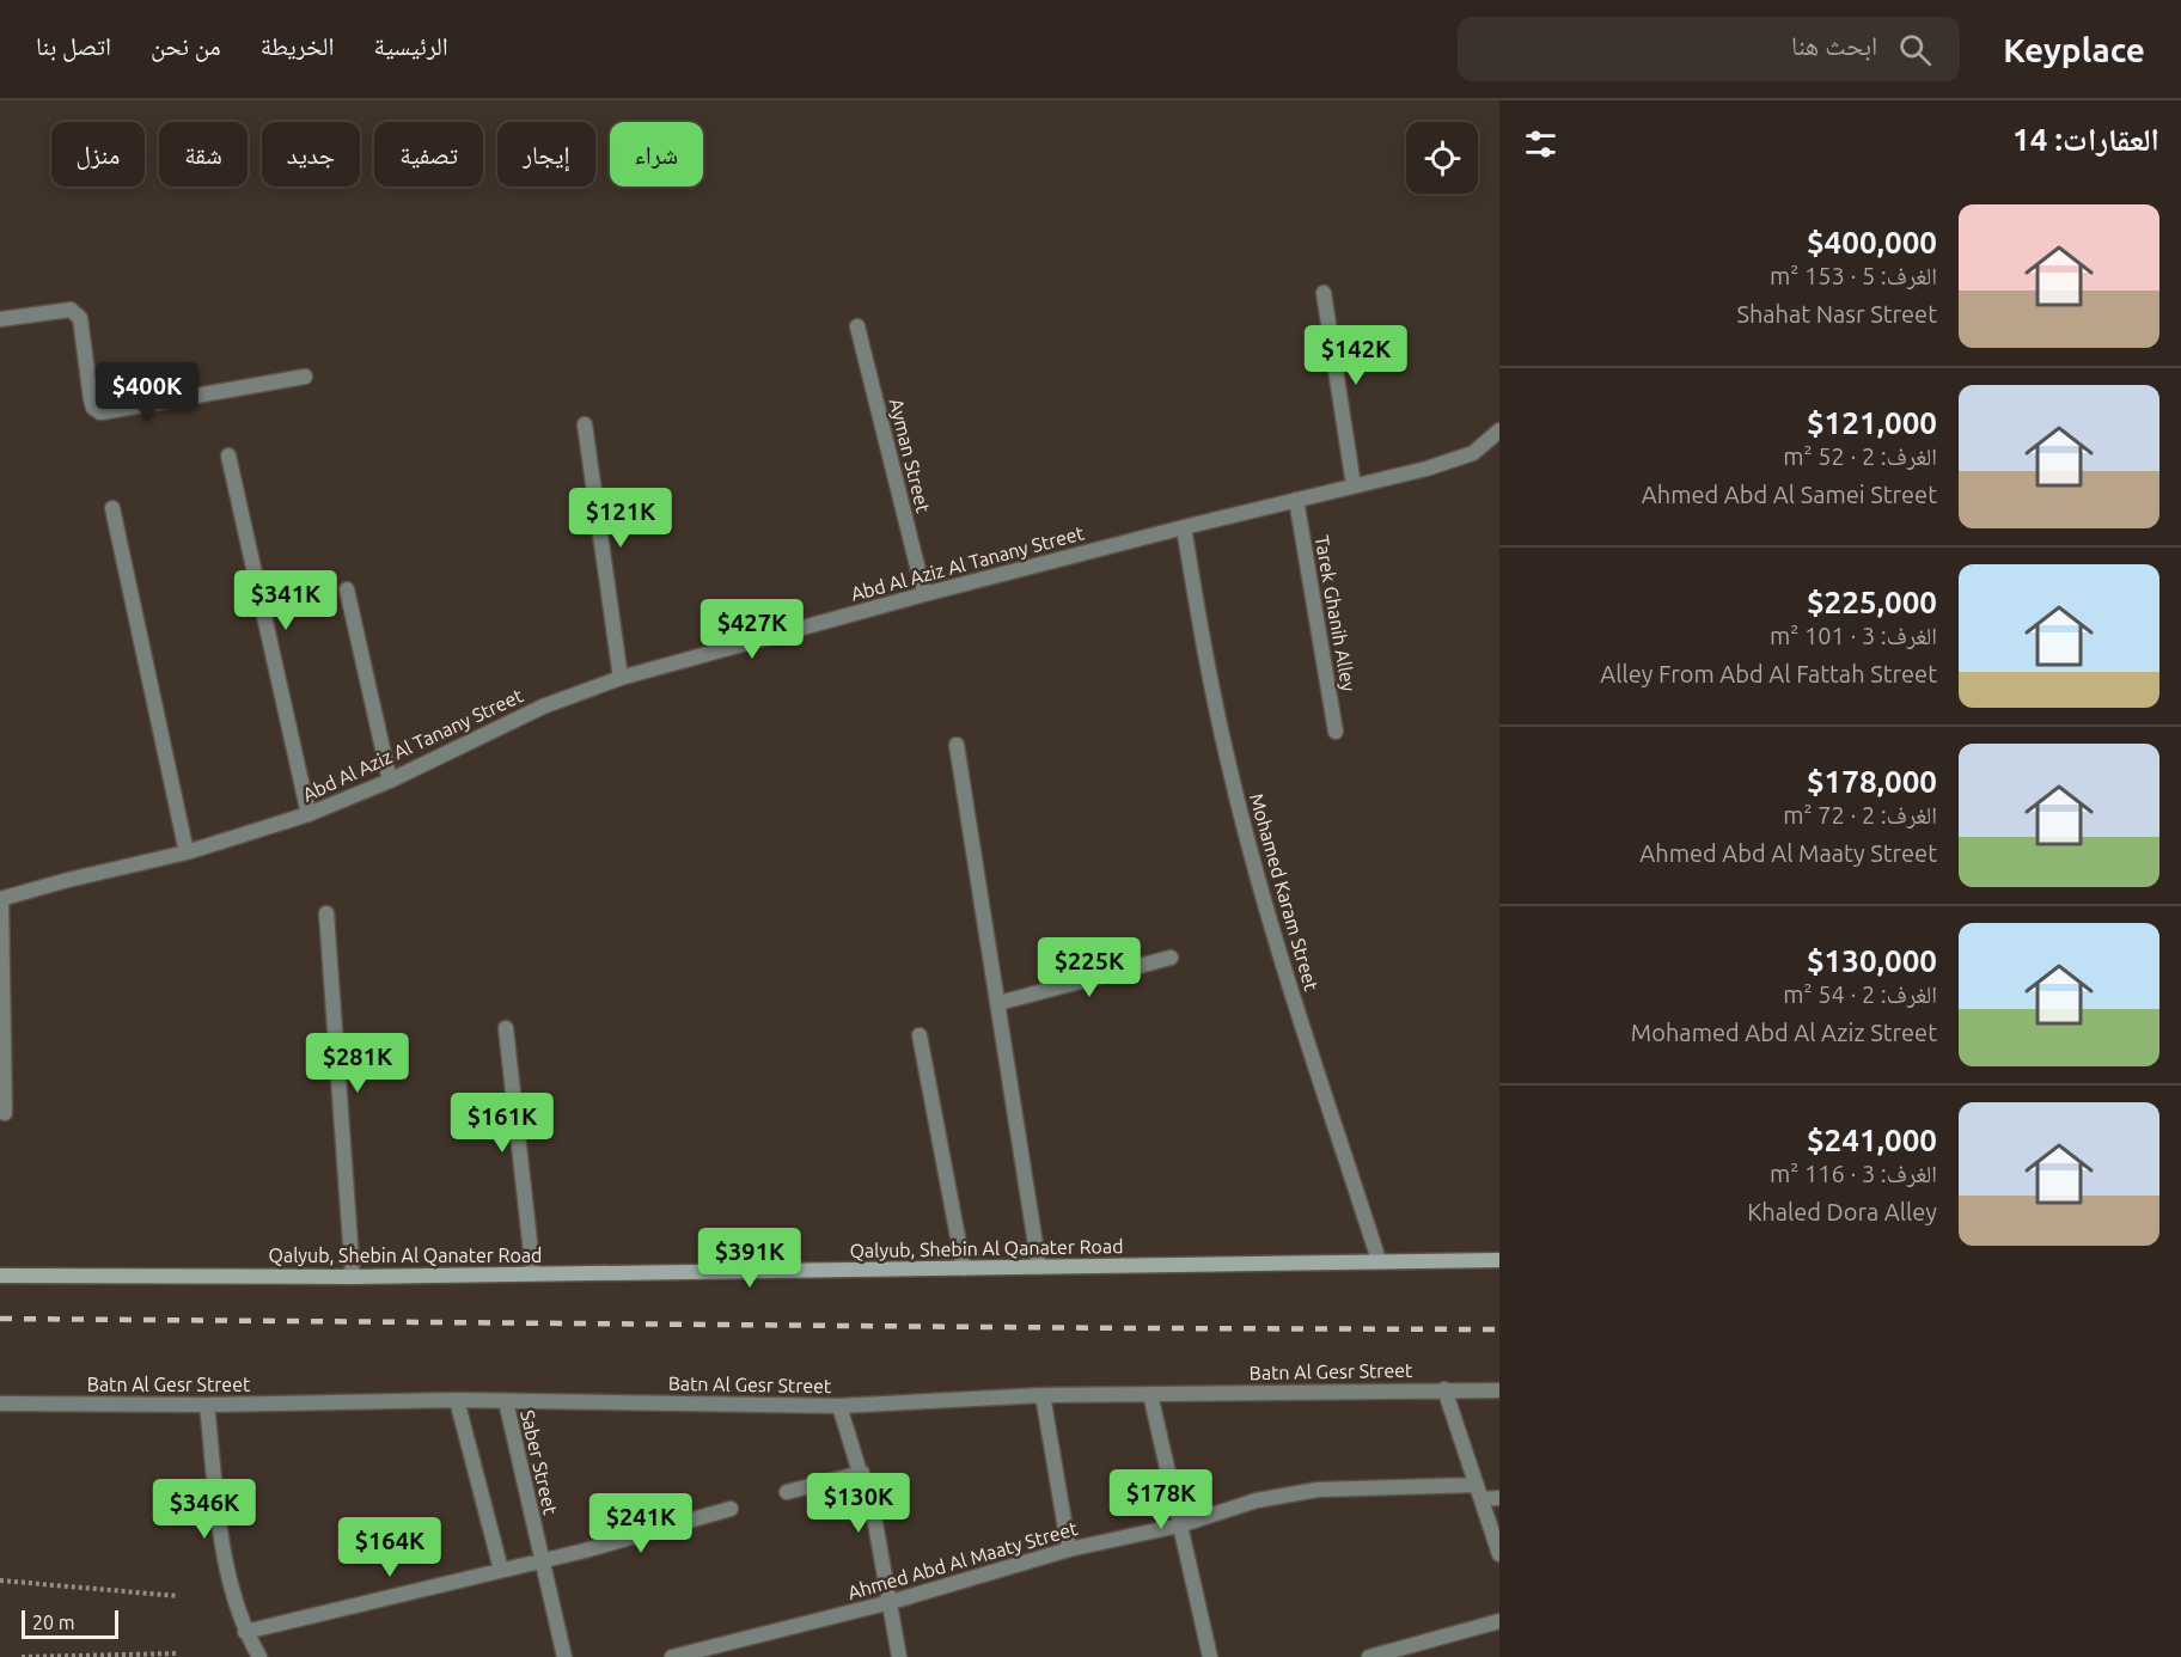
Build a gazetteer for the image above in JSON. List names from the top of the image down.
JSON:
{
  "streets": {
    "main road": ["Qalyub, Shebin Al Qanater Road"],
    "street": [
      "Ayman Street",
      "Abd Al Aziz Al Tanany Street",
      "Tarek Ghanih Alley",
      "Mohamed Karam Street",
      "Batn Al Gesr Street",
      "Saber Street",
      "Ahmed Abd Al Maaty Street"
    ]
  },
  "crossings": [
    ["Ayman Street", "Abd Al Aziz Al Tanany Street"],
    ["Abd Al Aziz Al Tanany Street", "Tarek Ghanih Alley"],
    ["Abd Al Aziz Al Tanany Street", "Mohamed Karam Street"],
    ["Mohamed Karam Street", "Qalyub, Shebin Al Qanater Road"],
    ["Batn Al Gesr Street", "Saber Street"]
  ],
  "scale_bar": "20 m",
  "page": {
    "header": "Keyplace",
    "search": "ابحث هنا",
    "nav": [
      "الرئيسية",
      "الخريطة",
      "من نحن",
      "اتصل بنا"
    ],
    "heading": "العقارات: 14",
    "chip": [
      "شراء",
      "إيجار",
      "تصفية",
      "جديد",
      "شقة",
      "منزل"
    ],
    "list": [
      {
        "name": "$400,000",
        "note": "الغرف: 5 · 153 m² · Shahat Nasr Street"
      },
      {
        "name": "$121,000",
        "note": "الغرف: 2 · 52 m² · Ahmed Abd Al Samei Street"
      },
      {
        "name": "$225,000",
        "note": "الغرف: 3 · 101 m² · Alley From Abd Al Fattah Street"
      },
      {
        "name": "$178,000",
        "note": "الغرف: 2 · 72 m² · Ahmed Abd Al Maaty Street"
      },
      {
        "name": "$130,000",
        "note": "الغرف: 2 · 54 m² · Mohamed Abd Al Aziz Street"
      },
      {
        "name": "$241,000",
        "note": "الغرف: 3 · 116 m² · Khaled Dora Alley"
      }
    ],
    "price": [
      "$142K",
      "$400K",
      "$121K",
      "$341K",
      "$427K",
      "$225K",
      "$281K",
      "$161K",
      "$391K",
      "$178K",
      "$130K",
      "$346K",
      "$241K",
      "$164K"
    ],
    "scale": "20 m"
  }
}
